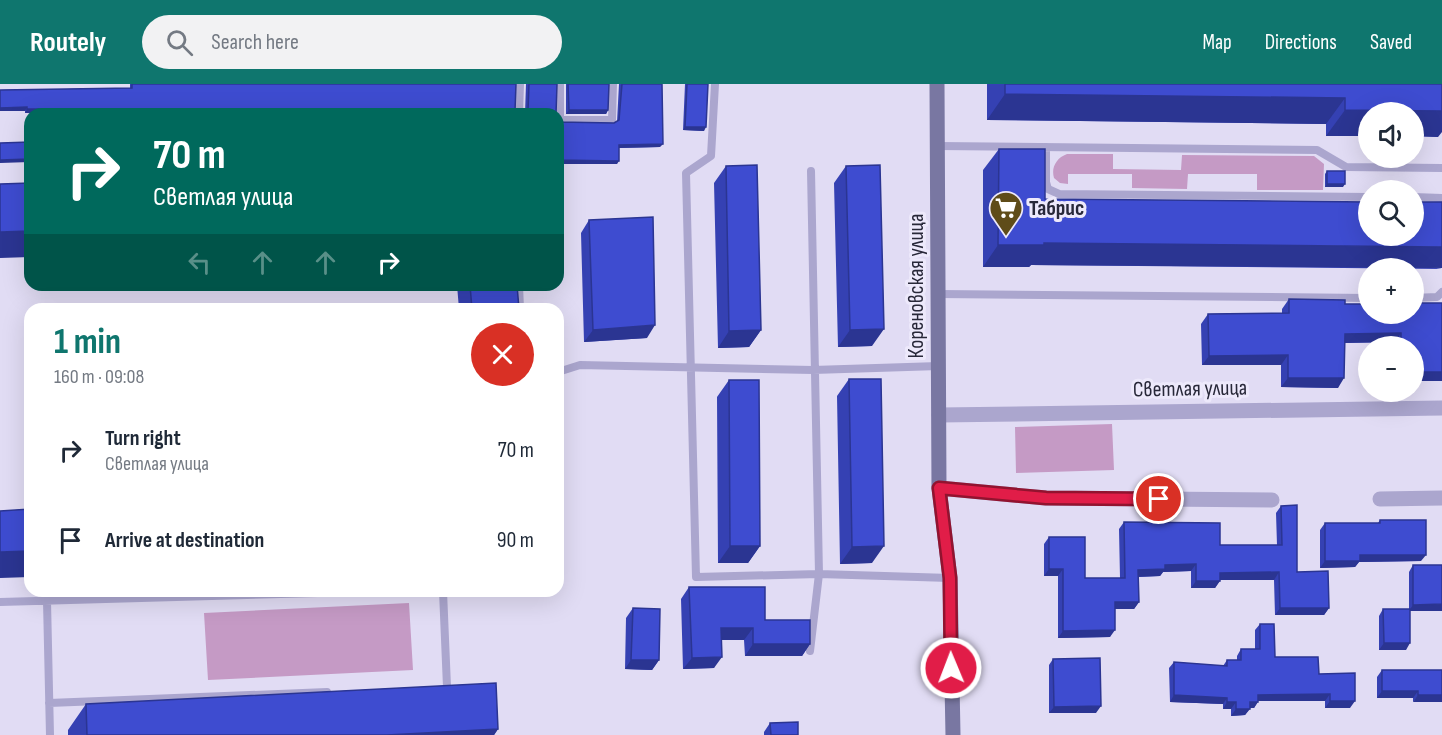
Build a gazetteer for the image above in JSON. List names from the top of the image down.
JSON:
{
  "streets": {
    "street": ["Кореновская улица", "Светлая улица"]
  },
  "crossings": [
    ["Кореновская улица", "Светлая улица"]
  ],
  "places": {
    "supermarket": ["Табрис"]
  },
  "page": {
    "header": "Routely",
    "search": "Search here",
    "nav": ["Map", "Directions", "Saved"],
    "map_buttons": ["+", "−"],
    "turn": ["70 m", "Светлая улица"],
    "heading": ["1 min", "160 m · 09:08"],
    "list": [
      {
        "name": "Turn right",
        "note": "Светлая улица",
        "value": "70 m"
      },
      {
        "name": "Arrive at destination",
        "value": "90 m"
      }
    ]
  }
}
